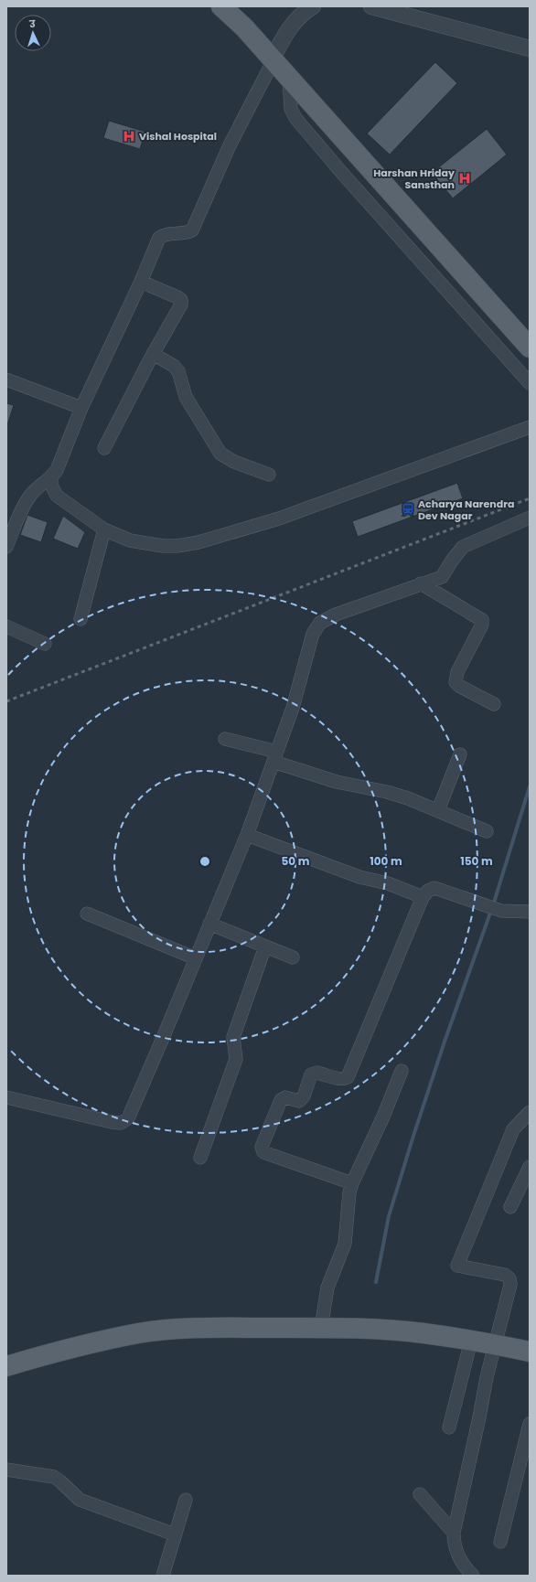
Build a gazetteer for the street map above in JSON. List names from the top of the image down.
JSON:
{
  "places": {
    "hospital": ["Vishal Hospital", "Harshan Hriday Sansthan"],
    "station": ["Acharya Narendra Dev Nagar"]
  },
  "north": "top",
  "rings": ["50 m", "100 m", "150 m"]
}
